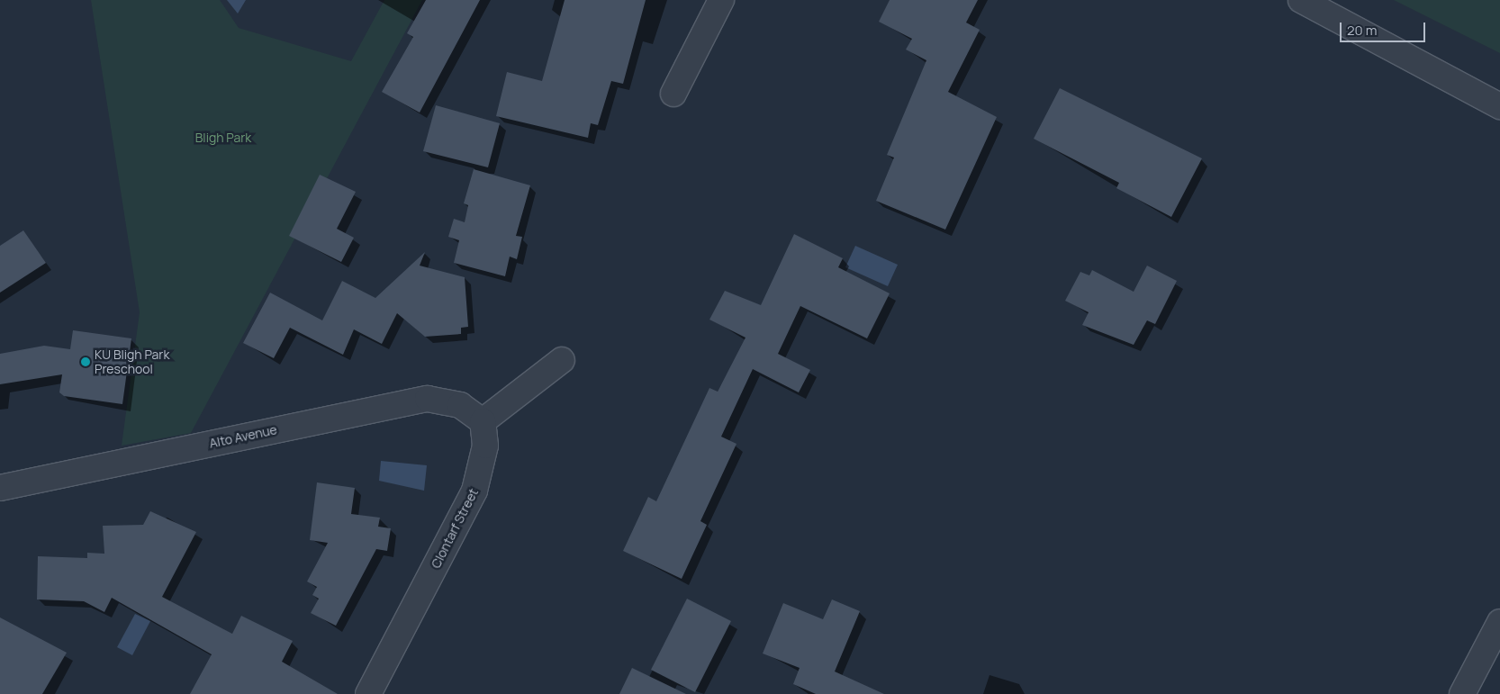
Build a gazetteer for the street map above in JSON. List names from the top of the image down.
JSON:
{
  "streets": {
    "street": ["Alto Avenue", "Clontarf Street"]
  },
  "crossings": [
    ["Alto Avenue", "Clontarf Street"]
  ],
  "parks": ["Bligh Park"],
  "places": ["KU Bligh Park Preschool"],
  "scale_bar": "20 m"
}
